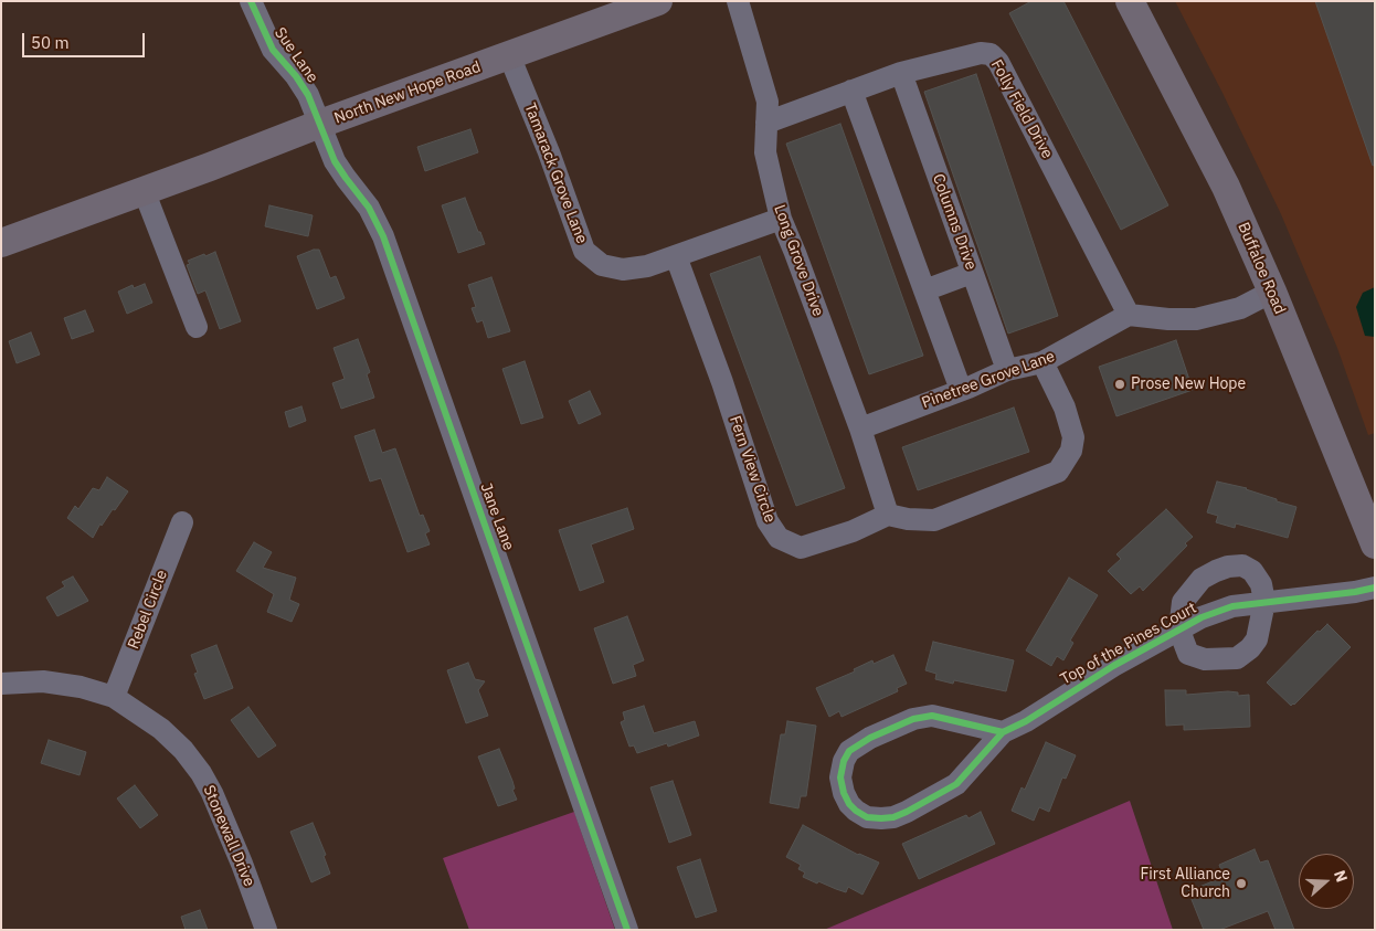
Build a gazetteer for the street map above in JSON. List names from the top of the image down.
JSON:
{
  "streets": {
    "main road": ["North New Hope Road", "Buffaloe Road"],
    "street": [
      "Sue Lane",
      "Folly Field Drive",
      "Tamarack Grove Lane",
      "Columns Drive",
      "Long Grove Drive",
      "Pinetree Grove Lane",
      "Fern View Circle",
      "Jane Lane",
      "Rebel Circle",
      "Top of the Pines Court",
      "Stonewall Drive"
    ]
  },
  "crossings": [
    ["Sue Lane", "North New Hope Road"],
    ["Sue Lane", "Jane Lane"],
    ["North New Hope Road", "Tamarack Grove Lane"],
    ["North New Hope Road", "Jane Lane"],
    ["Folly Field Drive", "Columns Drive"],
    ["Folly Field Drive", "Long Grove Drive"],
    ["Folly Field Drive", "Pinetree Grove Lane"],
    ["Tamarack Grove Lane", "Long Grove Drive"],
    ["Tamarack Grove Lane", "Fern View Circle"],
    ["Columns Drive", "Pinetree Grove Lane"],
    ["Long Grove Drive", "Pinetree Grove Lane"],
    ["Long Grove Drive", "Fern View Circle"],
    ["Rebel Circle", "Stonewall Drive"]
  ],
  "places": ["Prose New Hope", "First Alliance Church"],
  "scale_bar": "50 m",
  "north": "right"
}
